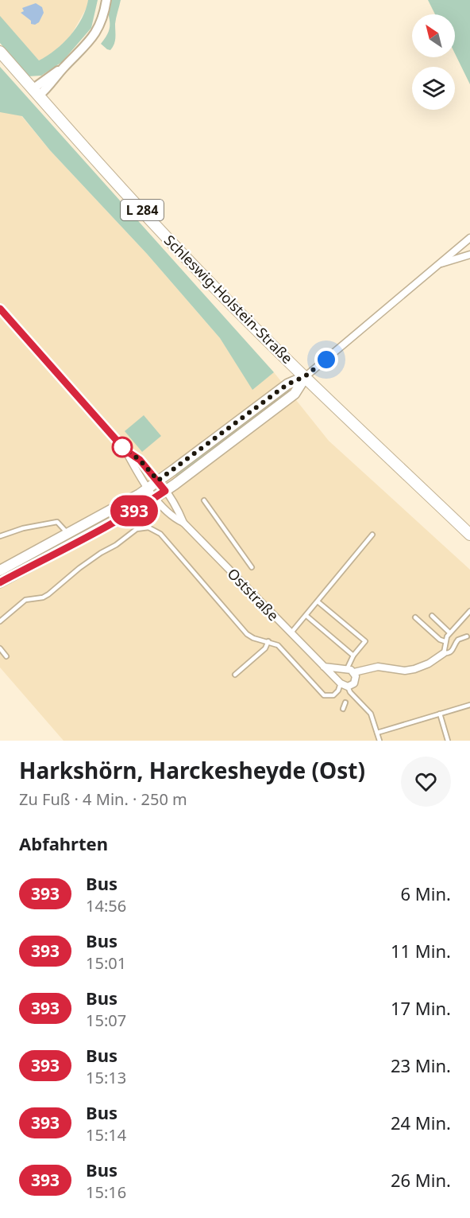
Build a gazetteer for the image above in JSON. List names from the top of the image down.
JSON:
{
  "streets": {
    "main road": ["L 284", "Schleswig-Holstein-Straße"],
    "street": ["Oststraße"]
  },
  "lines": ["bus line 393"],
  "north": "top left",
  "page": {
    "on_map": "393",
    "heading": [
      ["Harkshörn, Harckesheyde (Ost)", "Zu Fuß · 4 Min. · 250 m"],
      "Abfahrten"
    ],
    "list": [
      {
        "mark": "393",
        "name": "Bus",
        "note": "14:56",
        "value": "6 Min."
      },
      {
        "mark": "393",
        "name": "Bus",
        "note": "15:01",
        "value": "11 Min."
      },
      {
        "mark": "393",
        "name": "Bus",
        "note": "15:07",
        "value": "17 Min."
      },
      {
        "mark": "393",
        "name": "Bus",
        "note": "15:13",
        "value": "23 Min."
      },
      {
        "mark": "393",
        "name": "Bus",
        "note": "15:14",
        "value": "24 Min."
      },
      {
        "mark": "393",
        "name": "Bus",
        "note": "15:16",
        "value": "26 Min."
      }
    ]
  }
}
